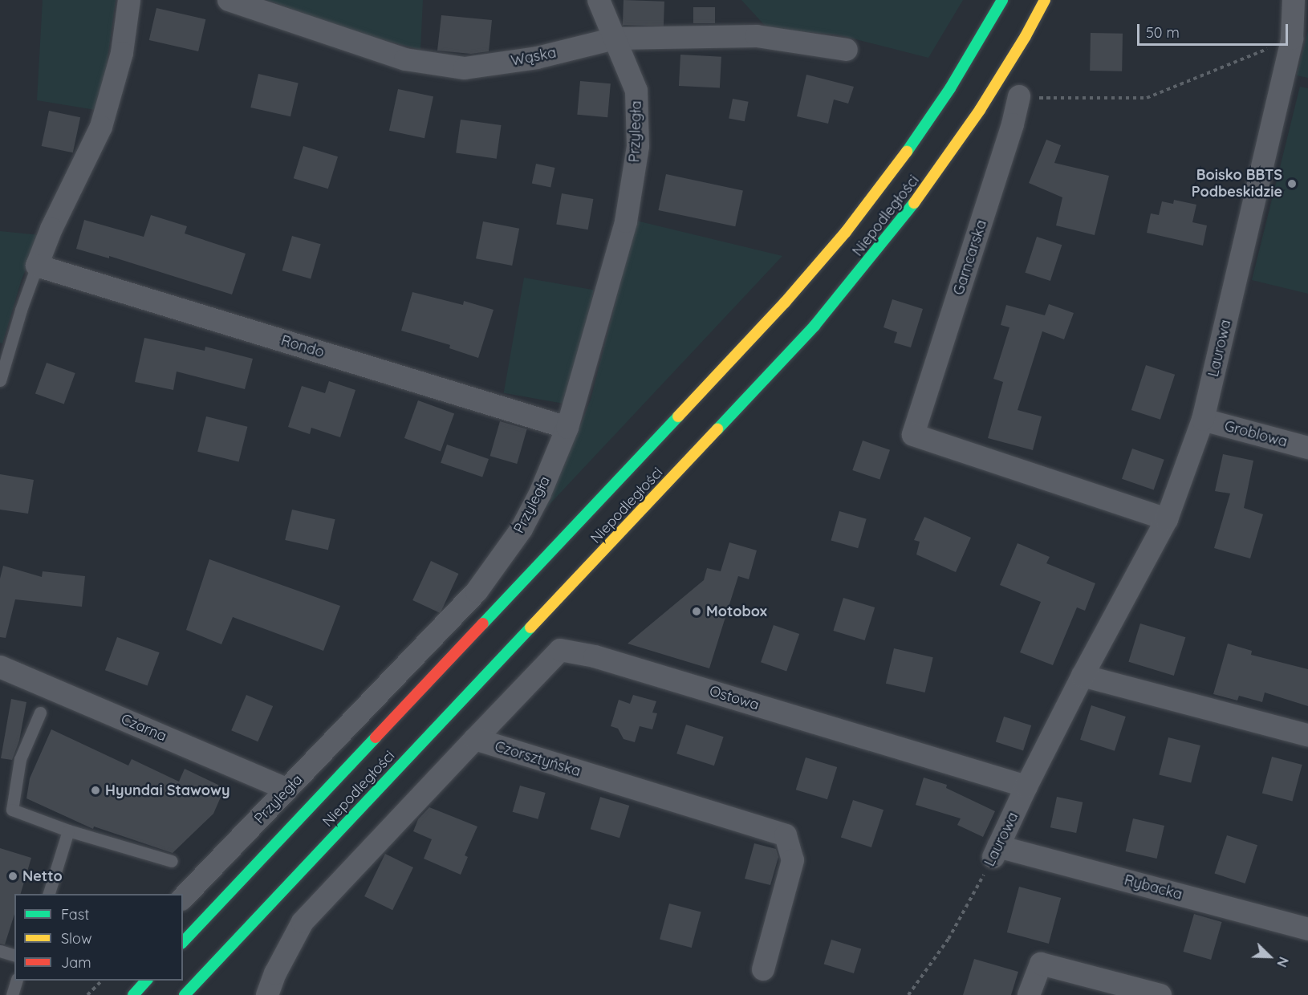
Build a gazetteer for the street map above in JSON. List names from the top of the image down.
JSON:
{
  "streets": {
    "highway": ["Niepodległości"],
    "street": [
      "Wąska",
      "Przyległa",
      "Garncarska",
      "Rondo",
      "Laurowa",
      "Groblowa",
      "Ostowa",
      "Czarna",
      "Czorsztyńska",
      "Rybacka"
    ]
  },
  "crossings": [
    ["Wąska", "Przyległa"],
    ["Przyległa", "Rondo"],
    ["Przyległa", "Czarna"],
    ["Garncarska", "Laurowa"],
    ["Laurowa", "Groblowa"],
    ["Laurowa", "Ostowa"],
    ["Laurowa", "Rybacka"],
    ["Ostowa", "Czorsztyńska"]
  ],
  "places": [
    "Boisko BBTS Podbeskidzie",
    "Motobox",
    "Hyundai Stawowy",
    "Netto"
  ],
  "legend": ["Fast", "Slow", "Jam"],
  "scale_bar": "50 m",
  "north": "bottom right"
}
